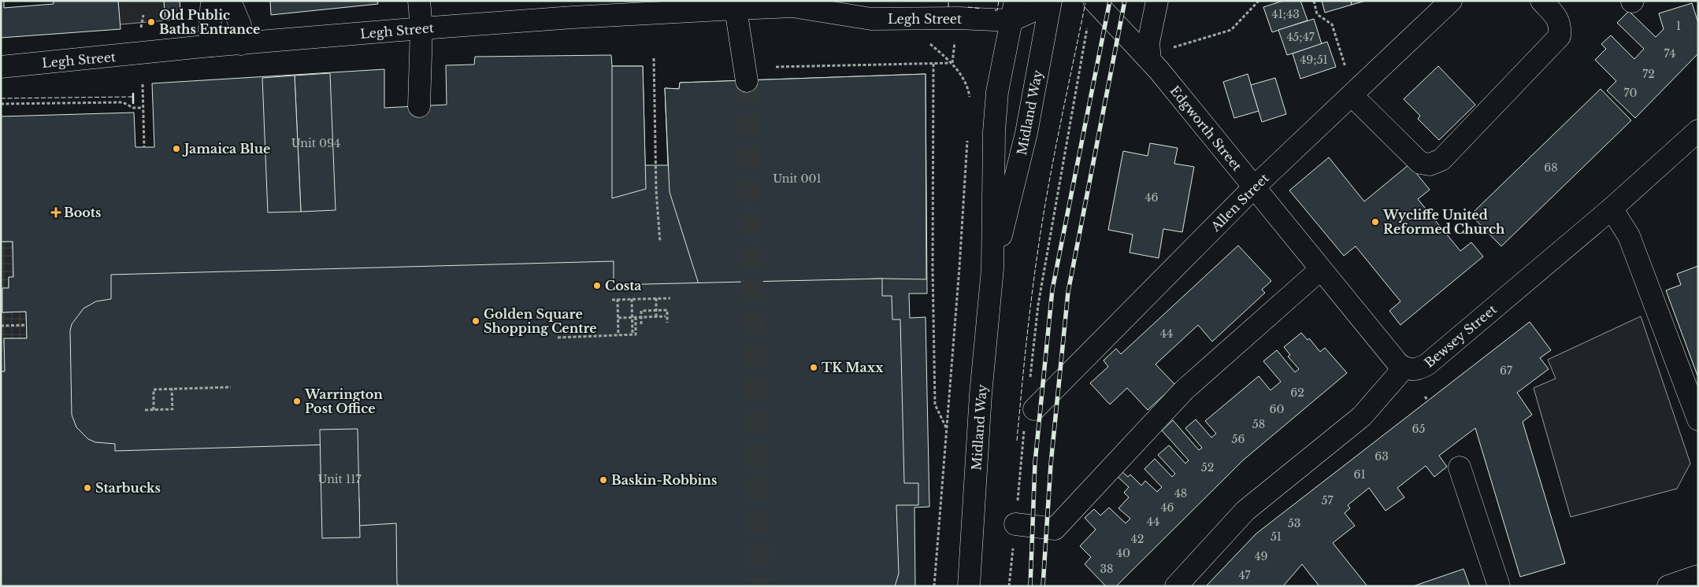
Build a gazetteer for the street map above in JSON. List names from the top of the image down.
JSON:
{
  "streets": {
    "main road": [
      "Legh Street",
      "Midland Way",
      "Edgworth Street",
      "Allen Street",
      "Bewsey Street"
    ]
  },
  "crossings": [
    ["Legh Street", "Midland Way"],
    ["Edgworth Street", "Allen Street"],
    ["Edgworth Street", "Bewsey Street"]
  ],
  "places": {
    "other": [
      "Old Public Baths Entrance",
      "Jamaica Blue",
      "Wycliffe United Reformed Church",
      "Costa",
      "Golden Square Shopping Centre",
      "TK Maxx",
      "Warrington Post Office",
      "Baskin-Robbins",
      "Starbucks"
    ],
    "health": ["Boots"]
  },
  "house_numbers": [
    "41;43",
    "1",
    "45;47",
    "74",
    "49;51",
    "72",
    "70",
    "Unit 094",
    "68",
    "Unit 001",
    "46",
    "44",
    "67",
    "62",
    "60",
    "58",
    "65",
    "56",
    "63",
    "52",
    "61",
    "Unit 117",
    "48",
    "57",
    "46",
    "44",
    "53",
    "51",
    "42",
    "40",
    "49",
    "38",
    "47"
  ]
}
